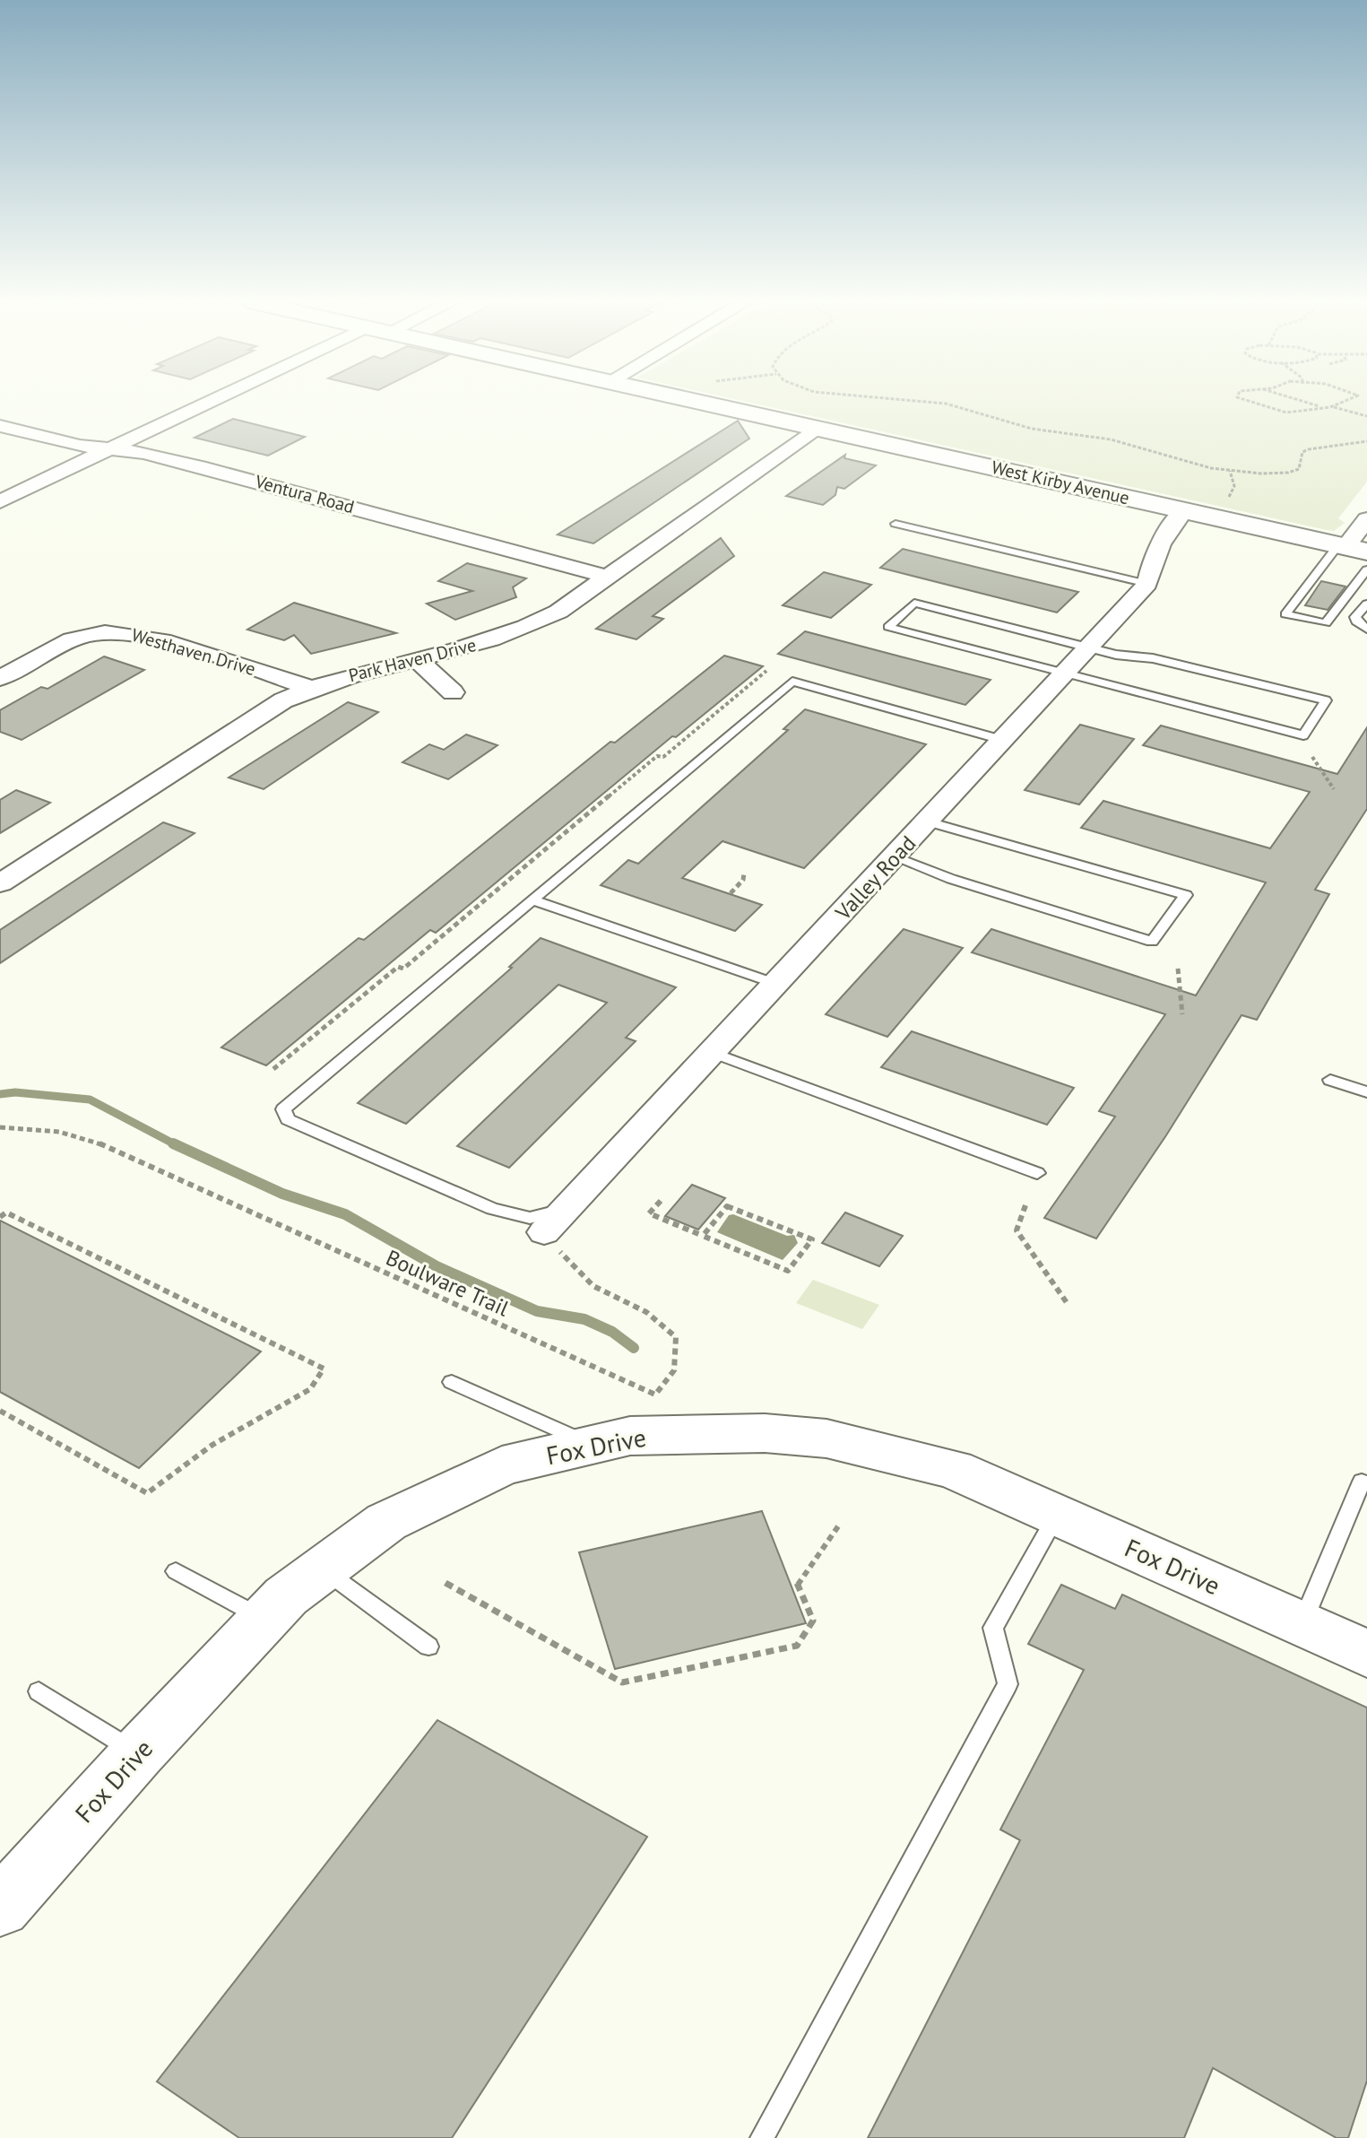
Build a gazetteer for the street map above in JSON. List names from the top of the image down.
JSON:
{
  "streets": {
    "main road": ["West Kirby Avenue", "Fox Drive"],
    "street": [
      "Ventura Road",
      "Westhaven Drive",
      "Park Haven Drive",
      "Valley Road"
    ],
    "path": ["Boulware Trail"]
  },
  "crossings": [
    ["West Kirby Avenue", "Park Haven Drive"],
    ["West Kirby Avenue", "Valley Road"],
    ["Ventura Road", "Park Haven Drive"],
    ["Westhaven Drive", "Park Haven Drive"],
    ["Valley Road", "Boulware Trail"]
  ]
}
